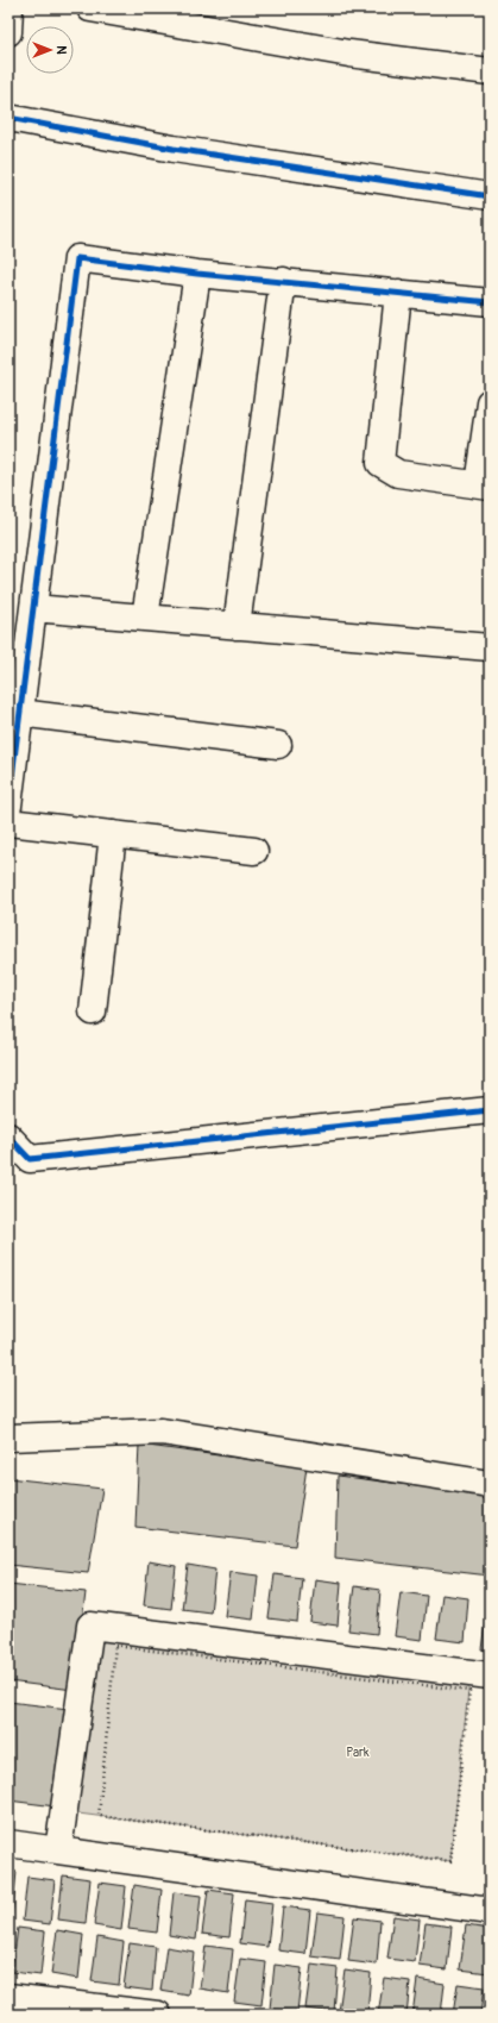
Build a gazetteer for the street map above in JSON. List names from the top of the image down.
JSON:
{
  "parks": ["Park"],
  "north": "right"
}
